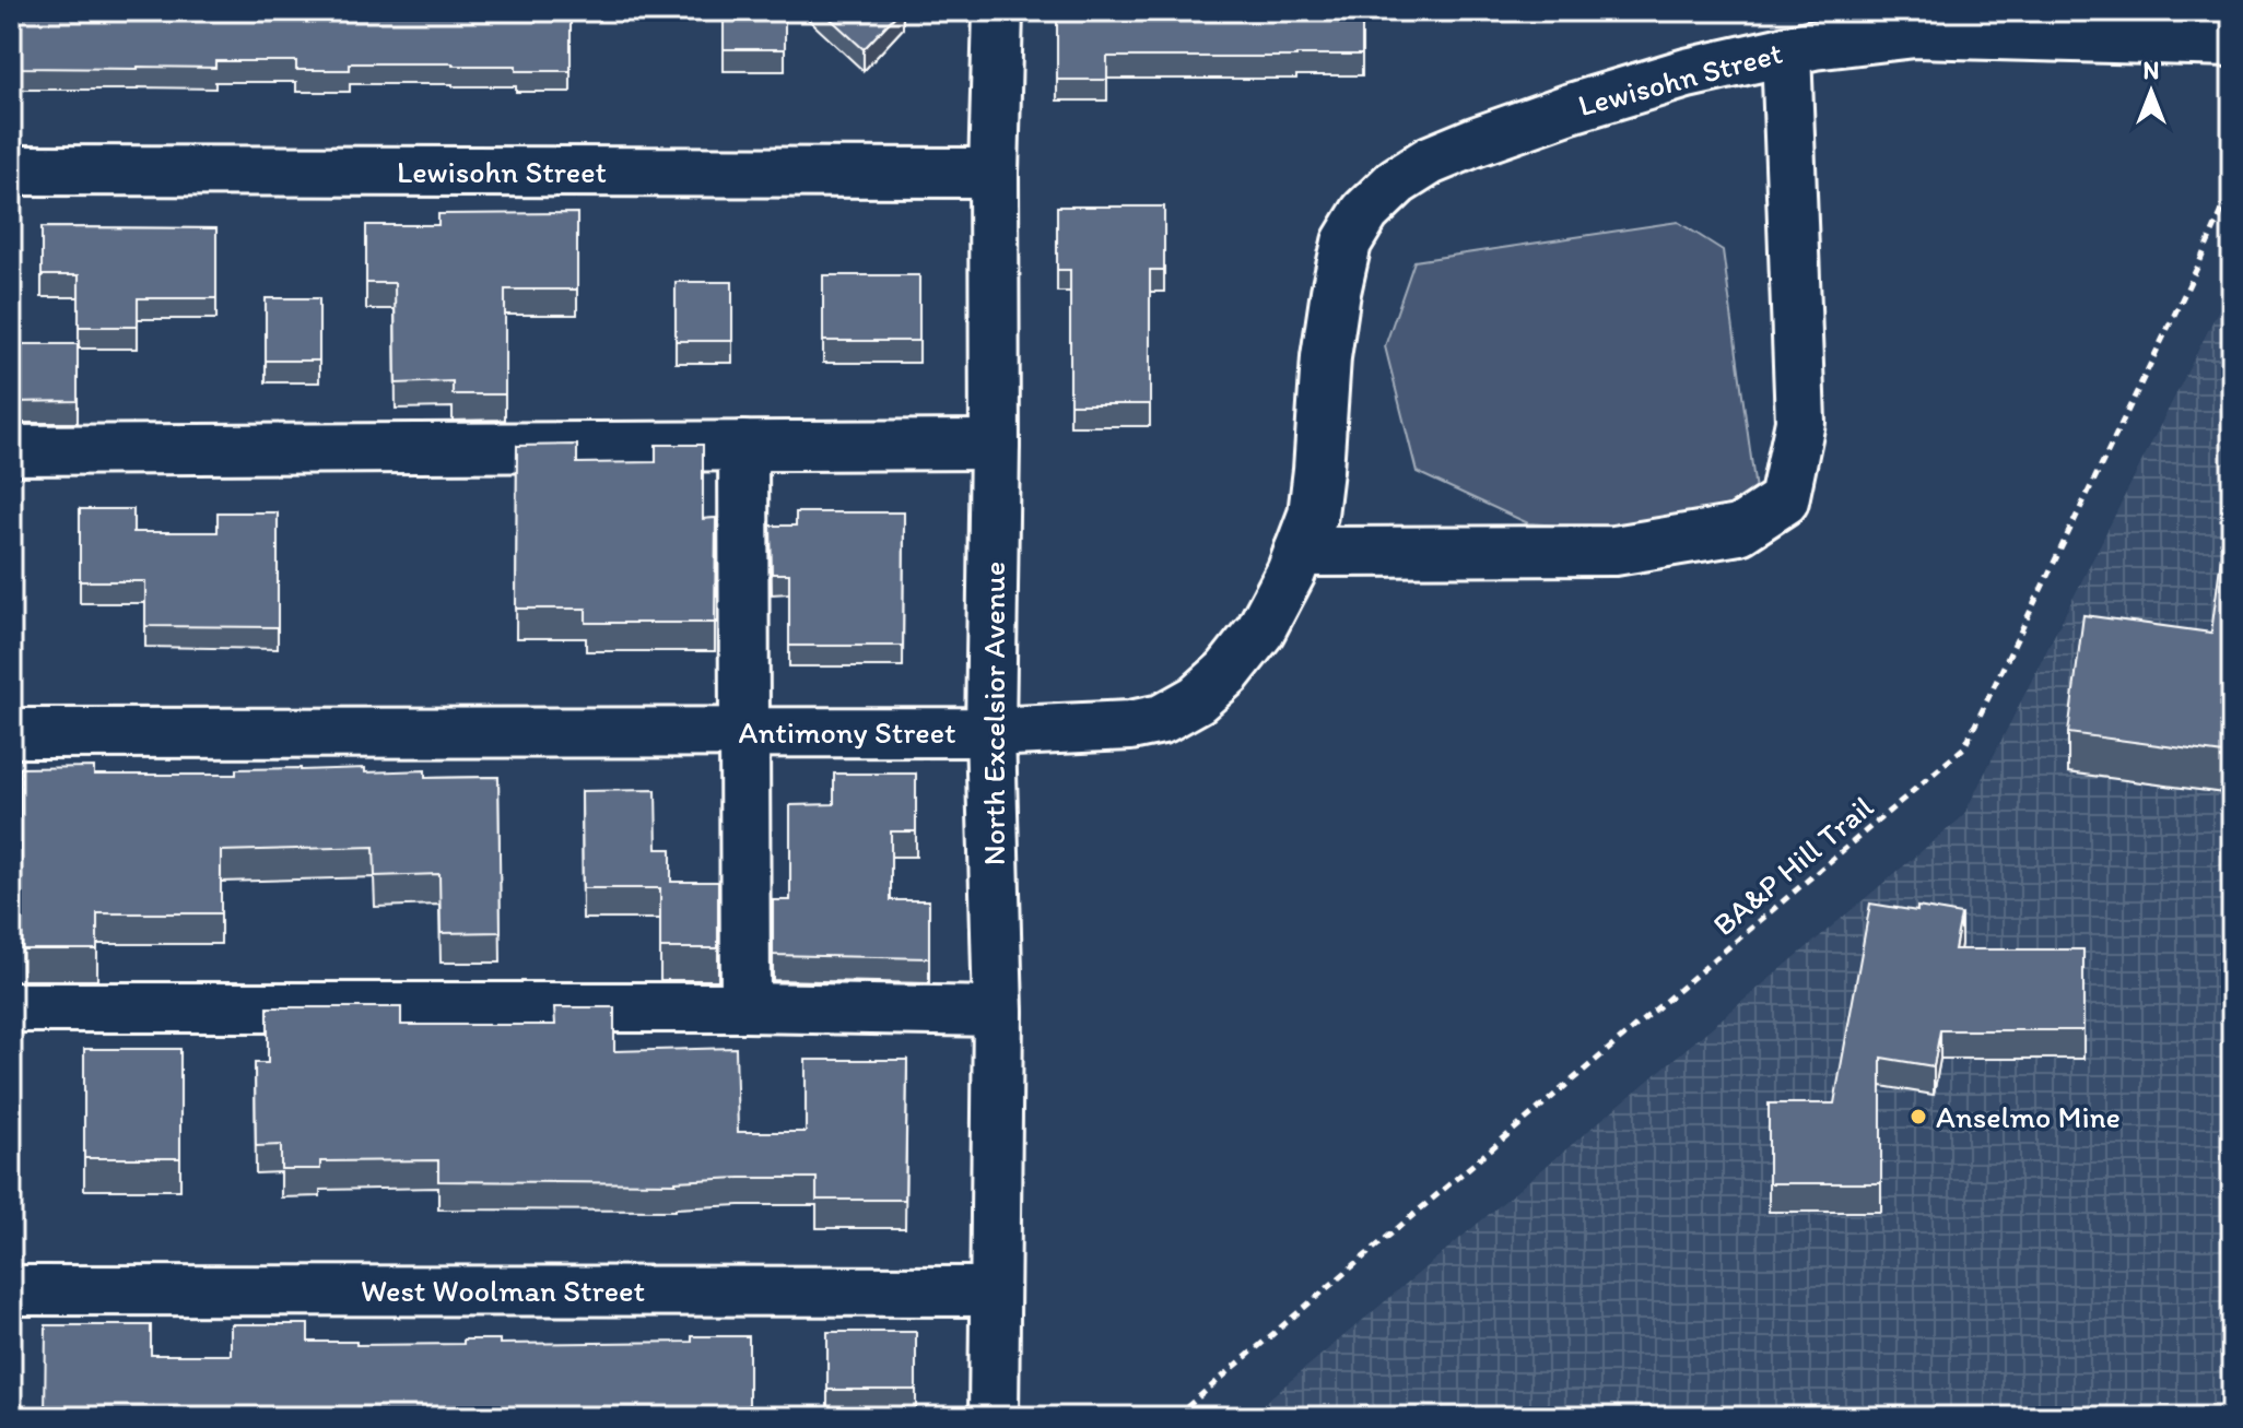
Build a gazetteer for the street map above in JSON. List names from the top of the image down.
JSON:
{
  "streets": {
    "street": [
      "Lewisohn Street",
      "North Excelsior Avenue",
      "Antimony Street",
      "West Woolman Street"
    ],
    "path": ["BA&P Hill Trail"]
  },
  "crossings": [
    ["Lewisohn Street", "North Excelsior Avenue"],
    ["Lewisohn Street", "Antimony Street"],
    ["North Excelsior Avenue", "Antimony Street"],
    ["North Excelsior Avenue", "West Woolman Street"]
  ],
  "places": ["Anselmo Mine"],
  "north": "top"
}
